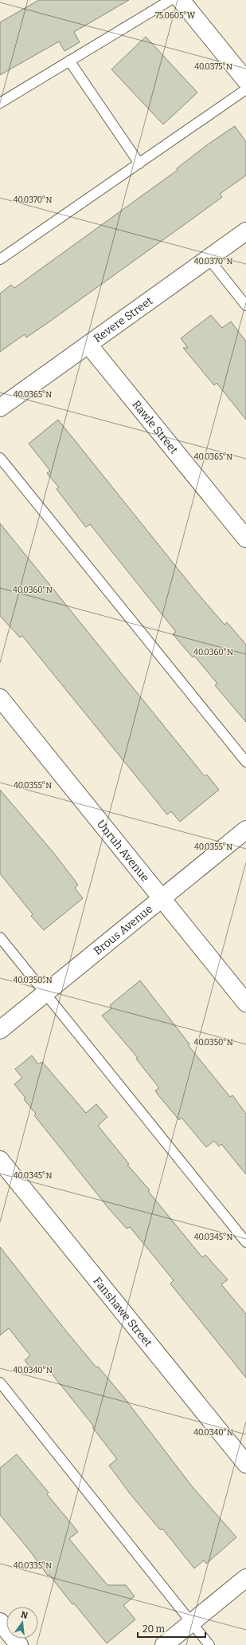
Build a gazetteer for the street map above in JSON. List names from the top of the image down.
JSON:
{
  "streets": {
    "street": [
      "Revere Street",
      "Rawle Street",
      "Unruh Avenue",
      "Brous Avenue",
      "Fanshawe Street"
    ]
  },
  "crossings": [
    ["Revere Street", "Rawle Street"],
    ["Unruh Avenue", "Brous Avenue"]
  ],
  "scale_bar": "20 m",
  "north": "top",
  "coordinates": [
    "75.0605°W",
    "40.0375°N",
    "40.0370°N",
    "40.0365°N",
    "40.0360°N",
    "40.0355°N",
    "40.0350°N",
    "40.0345°N",
    "40.0340°N",
    "40.0335°N"
  ]
}
